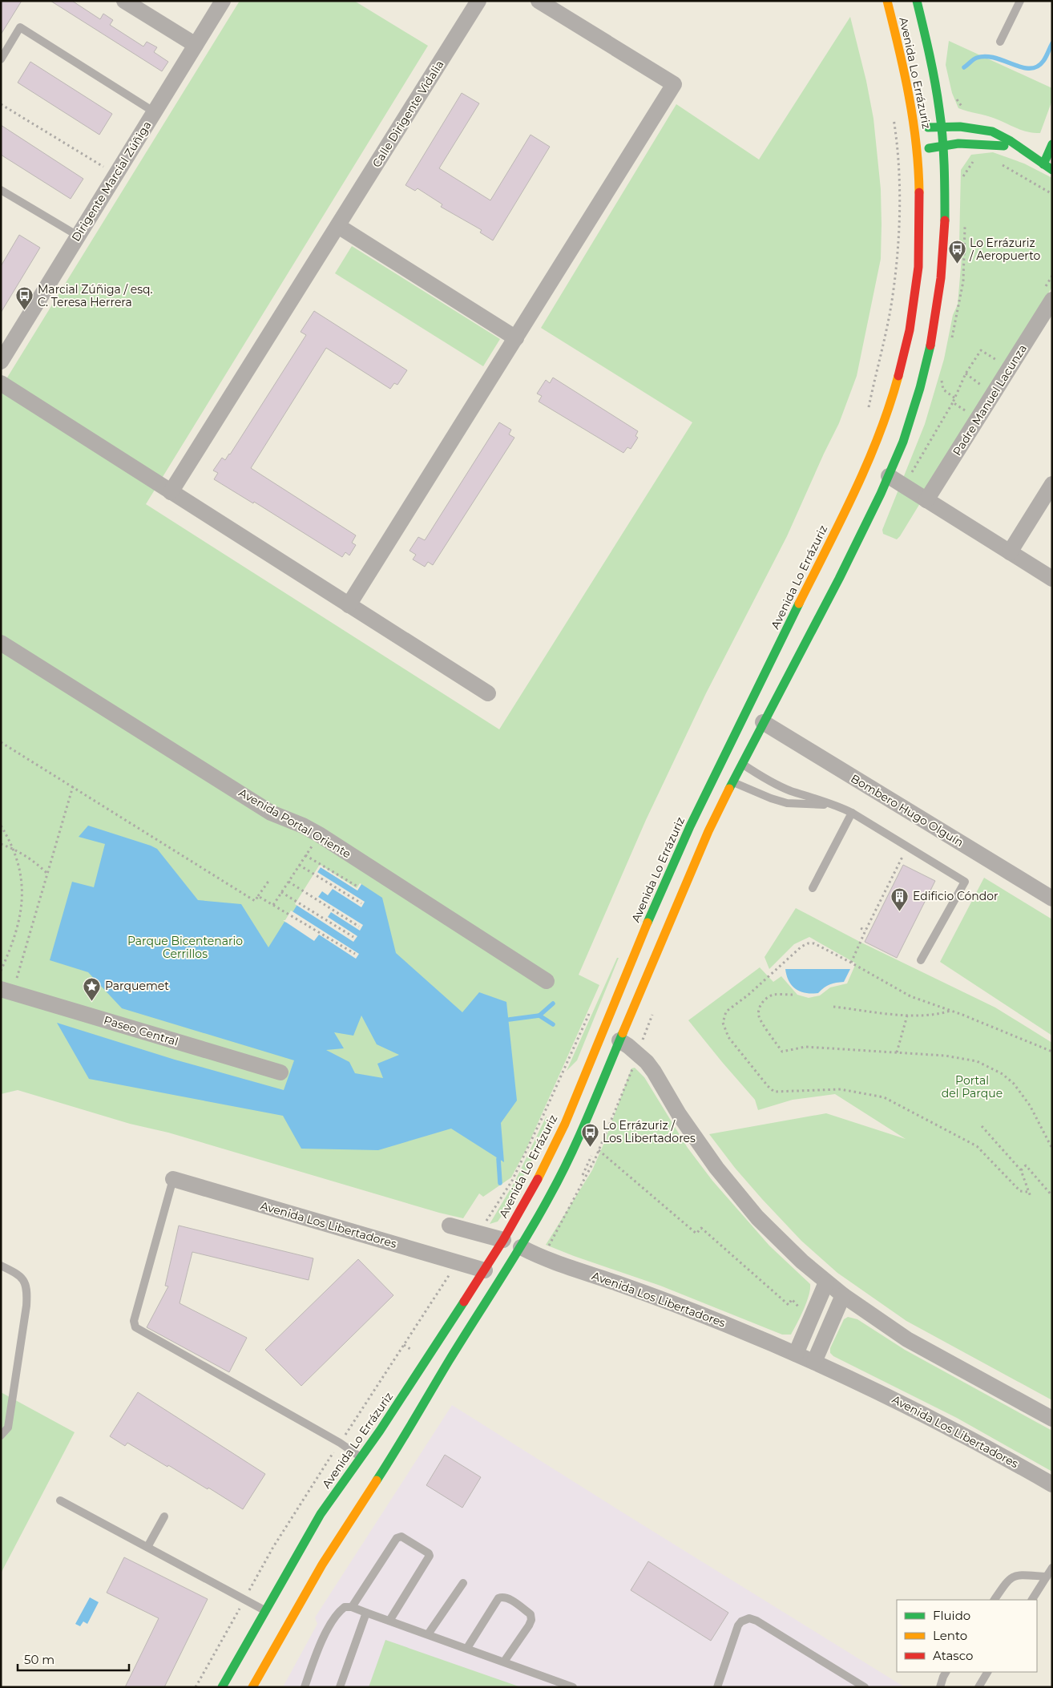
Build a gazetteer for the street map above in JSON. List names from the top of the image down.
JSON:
{
  "streets": {
    "main road": ["Avenida Lo Errázuriz"],
    "street": [
      "Calle Dirigente Vidalia",
      "Dirigente Marcial Zúñiga",
      "Padre Manuel Lacunza",
      "Bombero Hugo Olguín",
      "Avenida Portal Oriente",
      "Paseo Central",
      "Avenida Los Libertadores"
    ]
  },
  "crossings": [
    ["Avenida Lo Errázuriz", "Bombero Hugo Olguín"],
    ["Avenida Lo Errázuriz", "Avenida Los Libertadores"]
  ],
  "parks": ["Parque Bicentenario Cerrillos", "Portal del Parque"],
  "places": {
    "bus stop": ["Lo Errázuriz / Aeropuerto", "Marcial Zúñiga / esq. C. Teresa Herrera", "Lo Errázuriz / Los Libertadores"],
    "building": ["Edificio Cóndor"],
    "place": ["Parquemet"]
  },
  "legend": ["Fluido", "Lento", "Atasco"],
  "scale_bar": "50 m"
}
